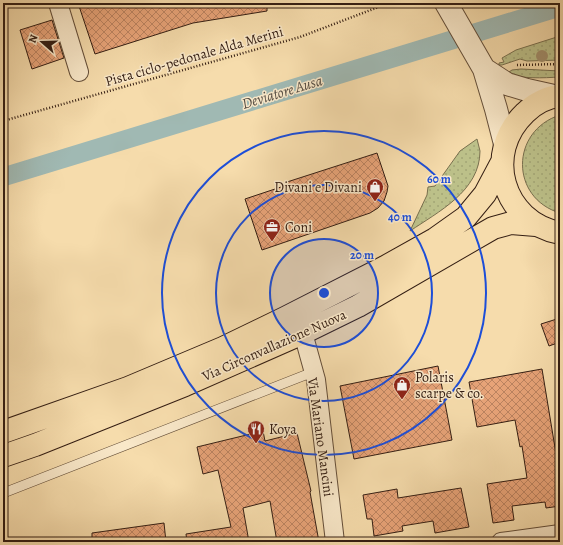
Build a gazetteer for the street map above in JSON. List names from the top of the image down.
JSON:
{
  "streets": {
    "main road": ["Via Circonvallazione Nuova"],
    "street": ["Via Mariano Mancini"],
    "path": ["Pista ciclo-pedonale Alda Merini"]
  },
  "crossings": [
    ["Via Circonvallazione Nuova", "Via Mariano Mancini"]
  ],
  "water": ["Deviatore Ausa"],
  "places": {
    "shop": ["Divani e Divani", "Polaris scarpe & co."],
    "office": ["Coni"],
    "restaurant": ["Koya"]
  },
  "north": "left",
  "rings": ["60 m", "40 m", "20 m"]
}
